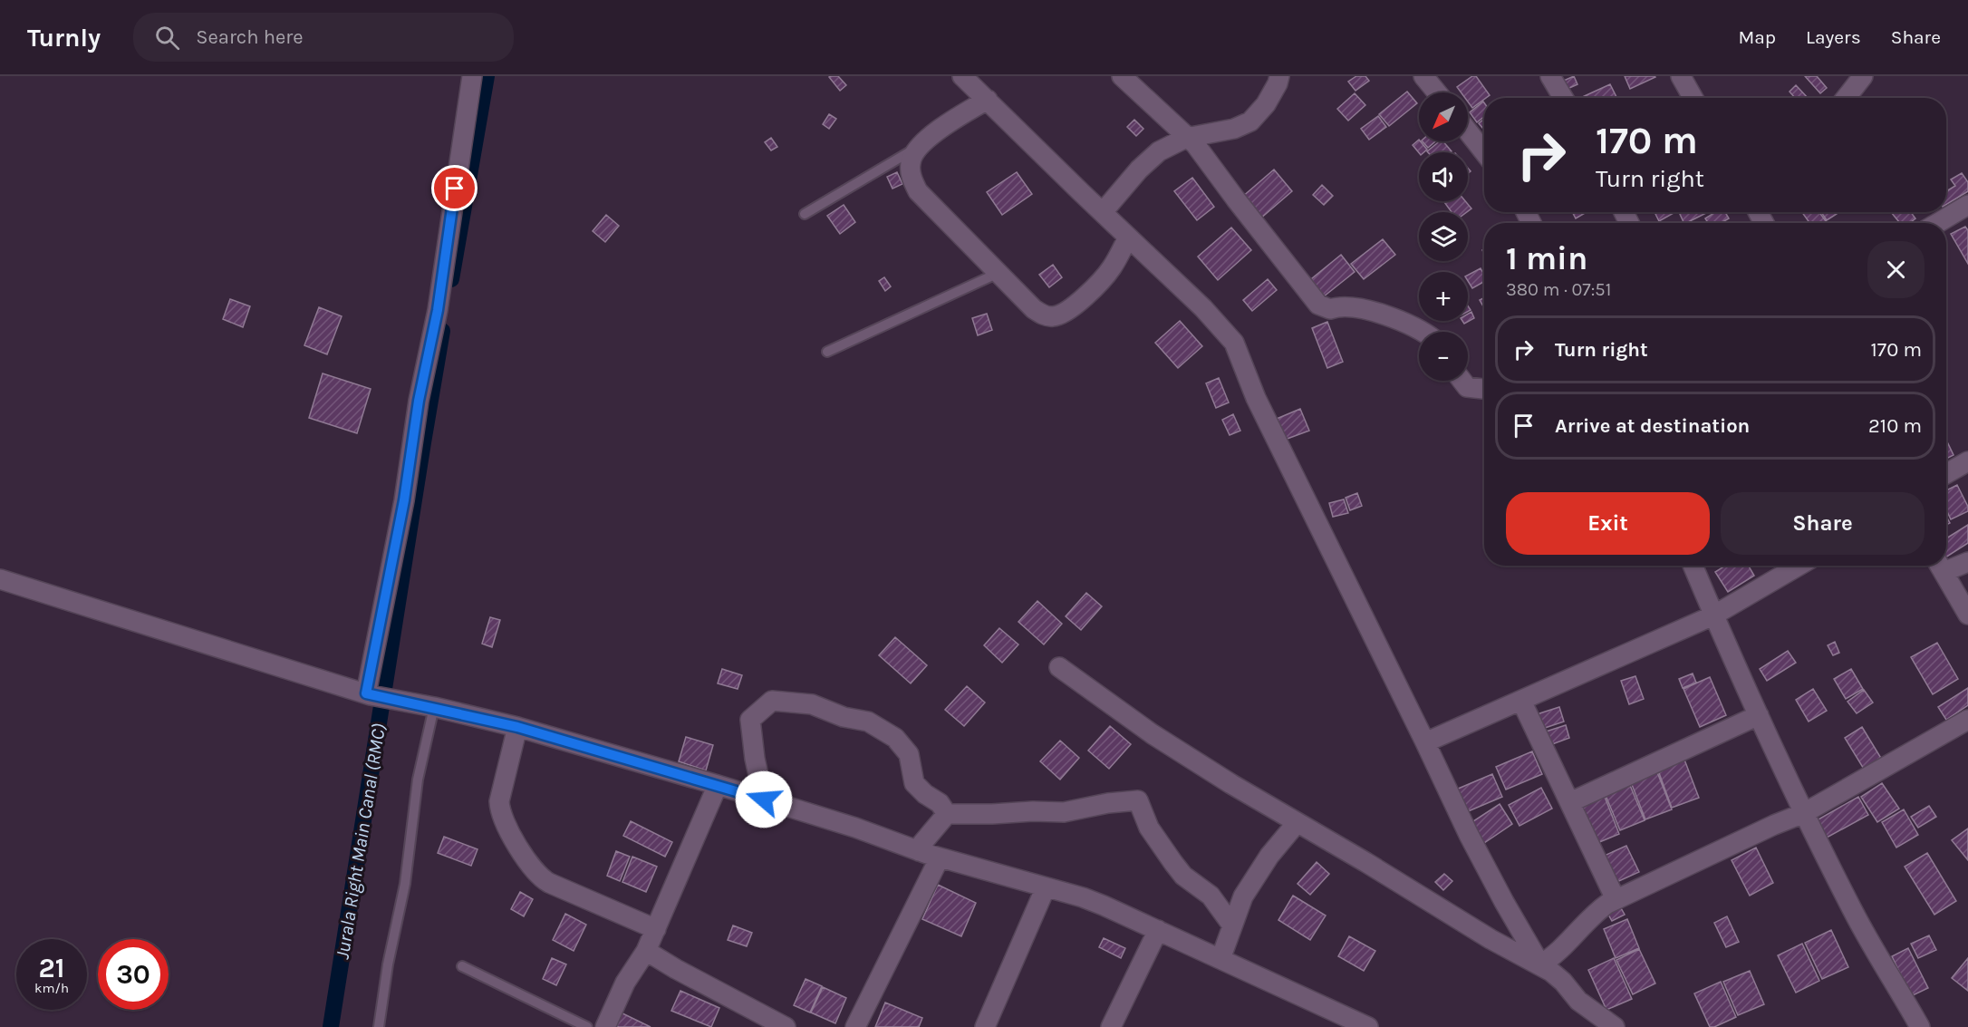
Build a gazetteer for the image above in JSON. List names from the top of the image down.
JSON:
{
  "water": ["Jurala Right Main Canal (RMC)"],
  "north": "bottom left",
  "page": {
    "header": "Turnly",
    "search": "Search here",
    "nav": ["Map", "Layers", "Share"],
    "map_buttons": ["+", "−"],
    "turn": ["170 m", "Turn right"],
    "heading": ["1 min", "380 m · 07:51"],
    "list": [
      {
        "name": "Turn right",
        "value": "170 m"
      },
      {
        "name": "Arrive at destination",
        "value": "210 m"
      }
    ],
    "buttons": ["Exit", "Share"],
    "speed": "21 km/h",
    "limit": "30"
  }
}
